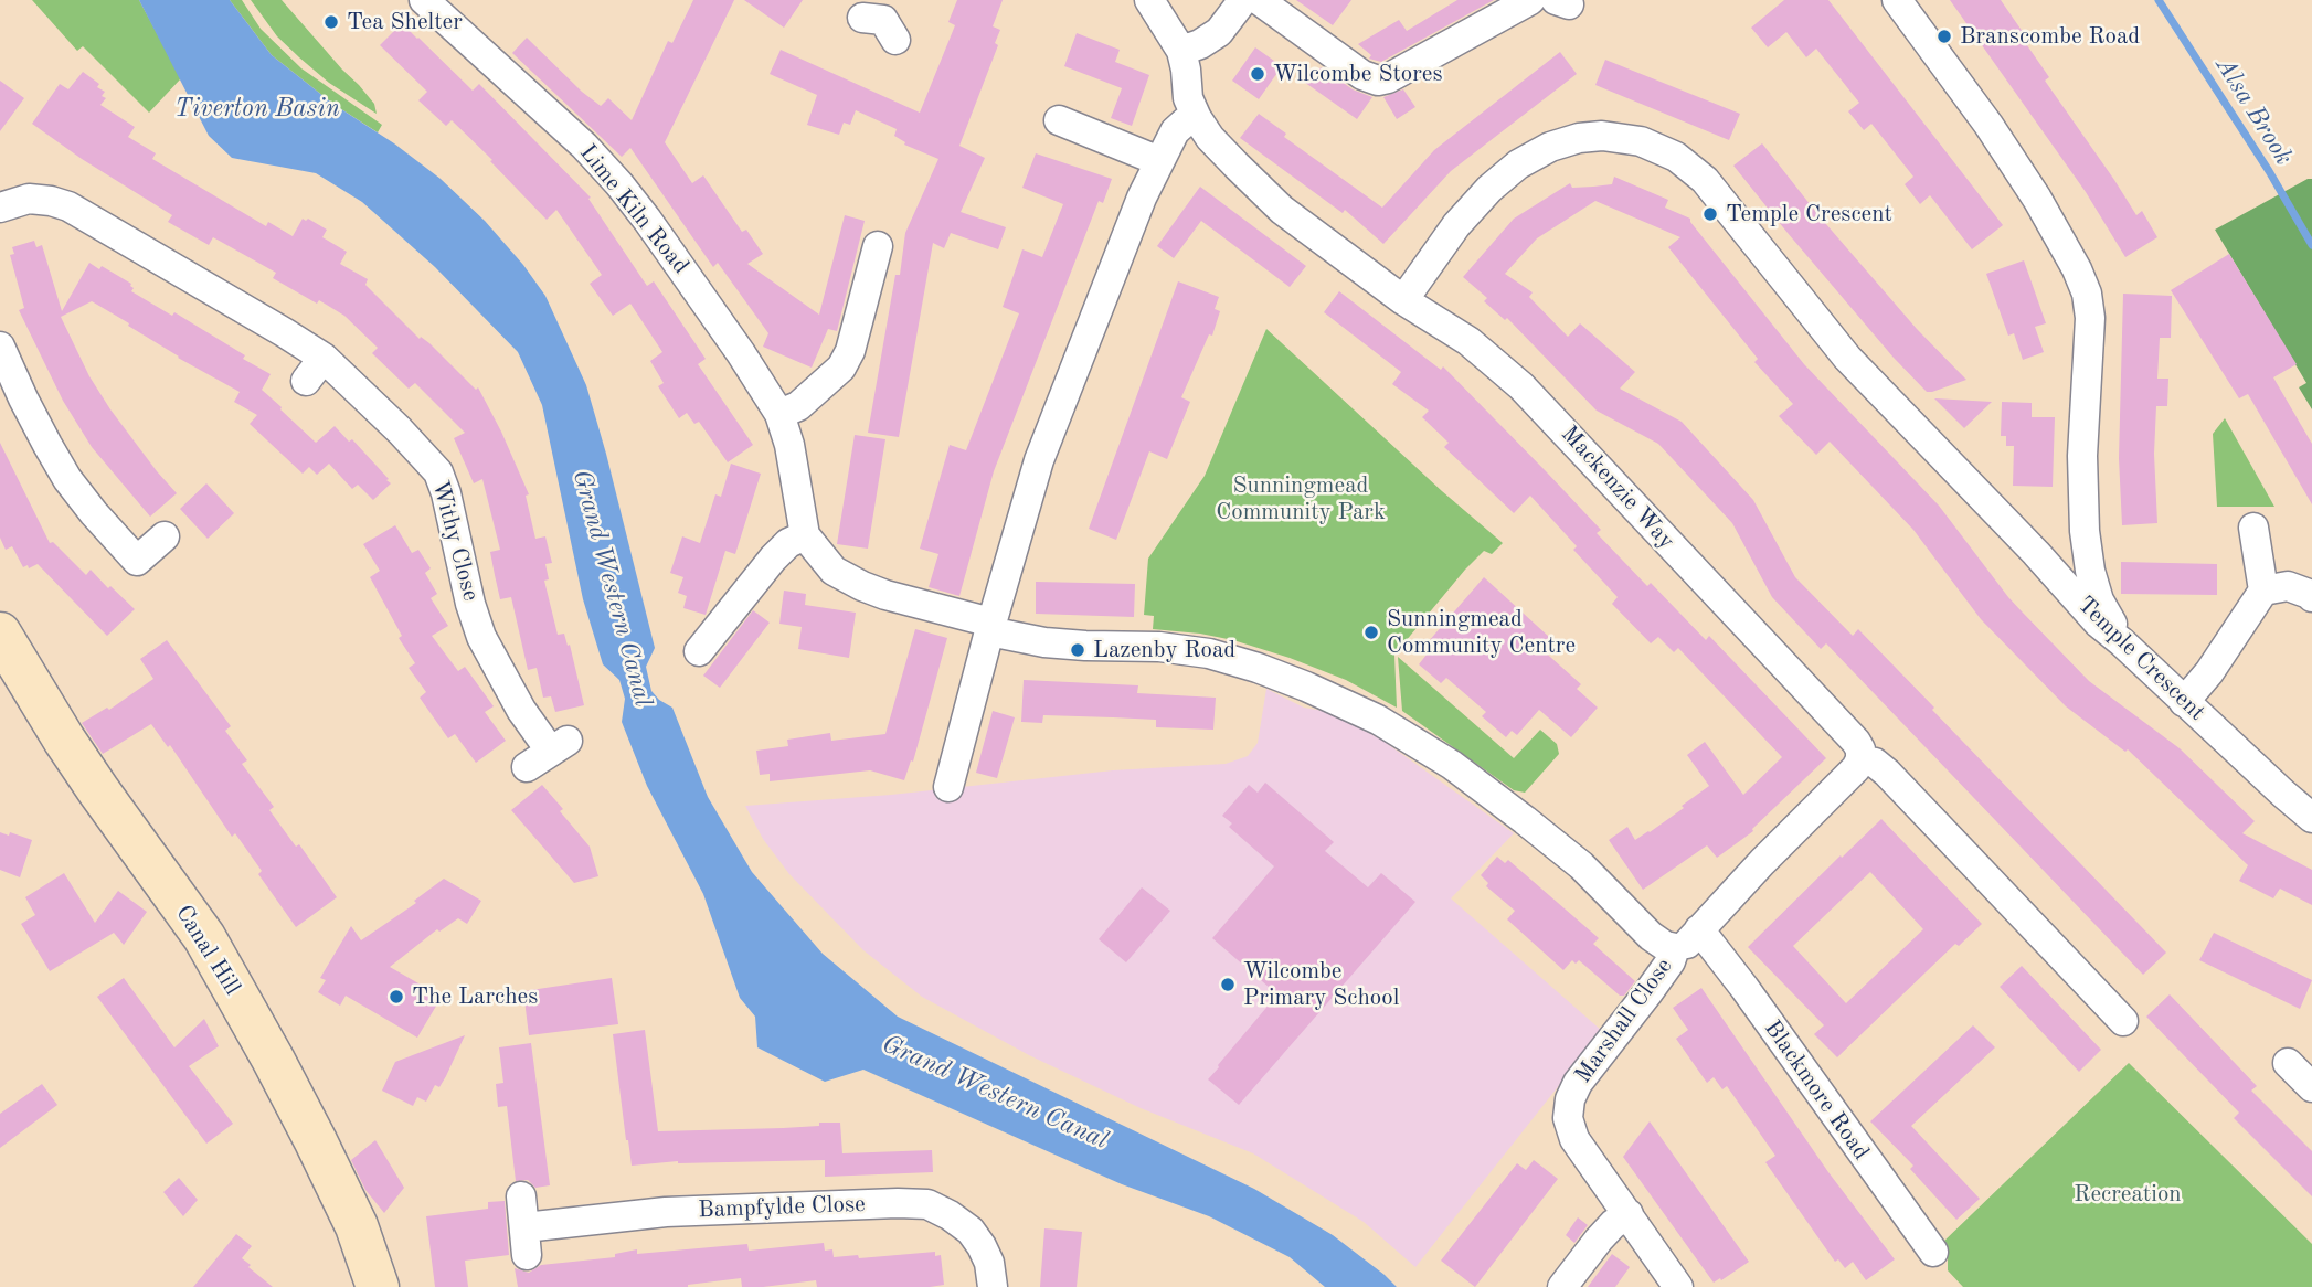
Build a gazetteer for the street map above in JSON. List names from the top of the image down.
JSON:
{
  "streets": {
    "street": [
      "Lime Kiln Road",
      "Mackenzie Way",
      "Withy Close",
      "Temple Crescent",
      "Canal Hill",
      "Marshall Close",
      "Blackmore Road",
      "Bampfylde Close"
    ]
  },
  "crossings": [
    ["Mackenzie Way", "Temple Crescent"]
  ],
  "water": ["Tiverton Basin", "Alsa Brook", "Grand Western Canal"],
  "parks": ["Sunningmead Community Park", "Recreation"],
  "places": [
    "Tea Shelter",
    "Branscombe Road",
    "Wilcombe Stores",
    "Temple Crescent",
    "Sunningmead Community Centre",
    "Lazenby Road",
    "Wilcombe Primary School",
    "The Larches"
  ]
}
